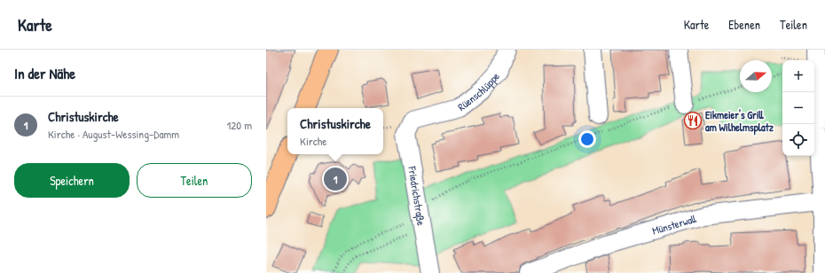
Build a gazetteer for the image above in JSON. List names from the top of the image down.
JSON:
{
  "streets": {
    "street": ["Rüenschlüppe", "Friedrichstraße", "Münsterwall"]
  },
  "crossings": [
    ["Rüenschlüppe", "Friedrichstraße"]
  ],
  "places": {
    "restaurant": ["Eikmeier's Grill am Wilhelmsplatz"]
  },
  "north": "right",
  "page": {
    "header": "Karte",
    "nav": ["Karte", "Ebenen", "Teilen"],
    "heading": "In der Nähe",
    "map_buttons": ["+", "−"],
    "list": [
      {
        "mark": "1",
        "name": "Christuskirche",
        "note": "Kirche · August-Wessing-Damm",
        "value": "120 m"
      }
    ],
    "popup": ["Christuskirche", "Kirche"],
    "buttons": ["Speichern", "Teilen"],
    "pins": "1"
  }
}
